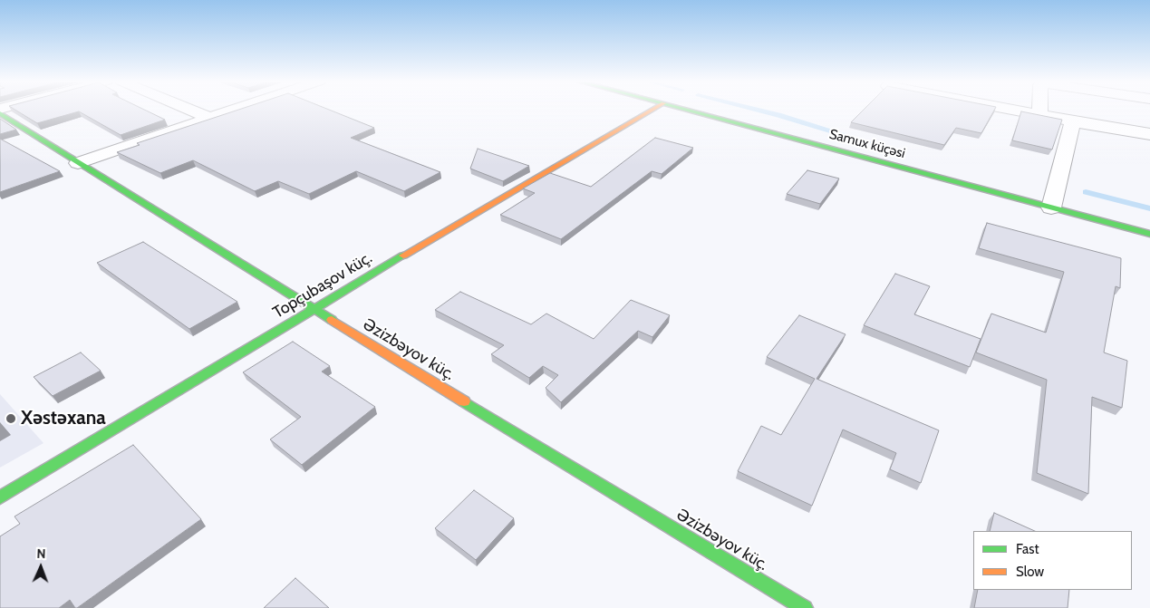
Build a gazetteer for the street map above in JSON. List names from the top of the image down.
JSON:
{
  "streets": {
    "street": ["Samux küçəsi", "Topçubaşov küç.", "Əzizbəyov küç."]
  },
  "crossings": [
    ["Topçubaşov küç.", "Əzizbəyov küç."]
  ],
  "places": ["Xəstəxana"],
  "legend": ["Fast", "Slow"],
  "north": "top"
}
